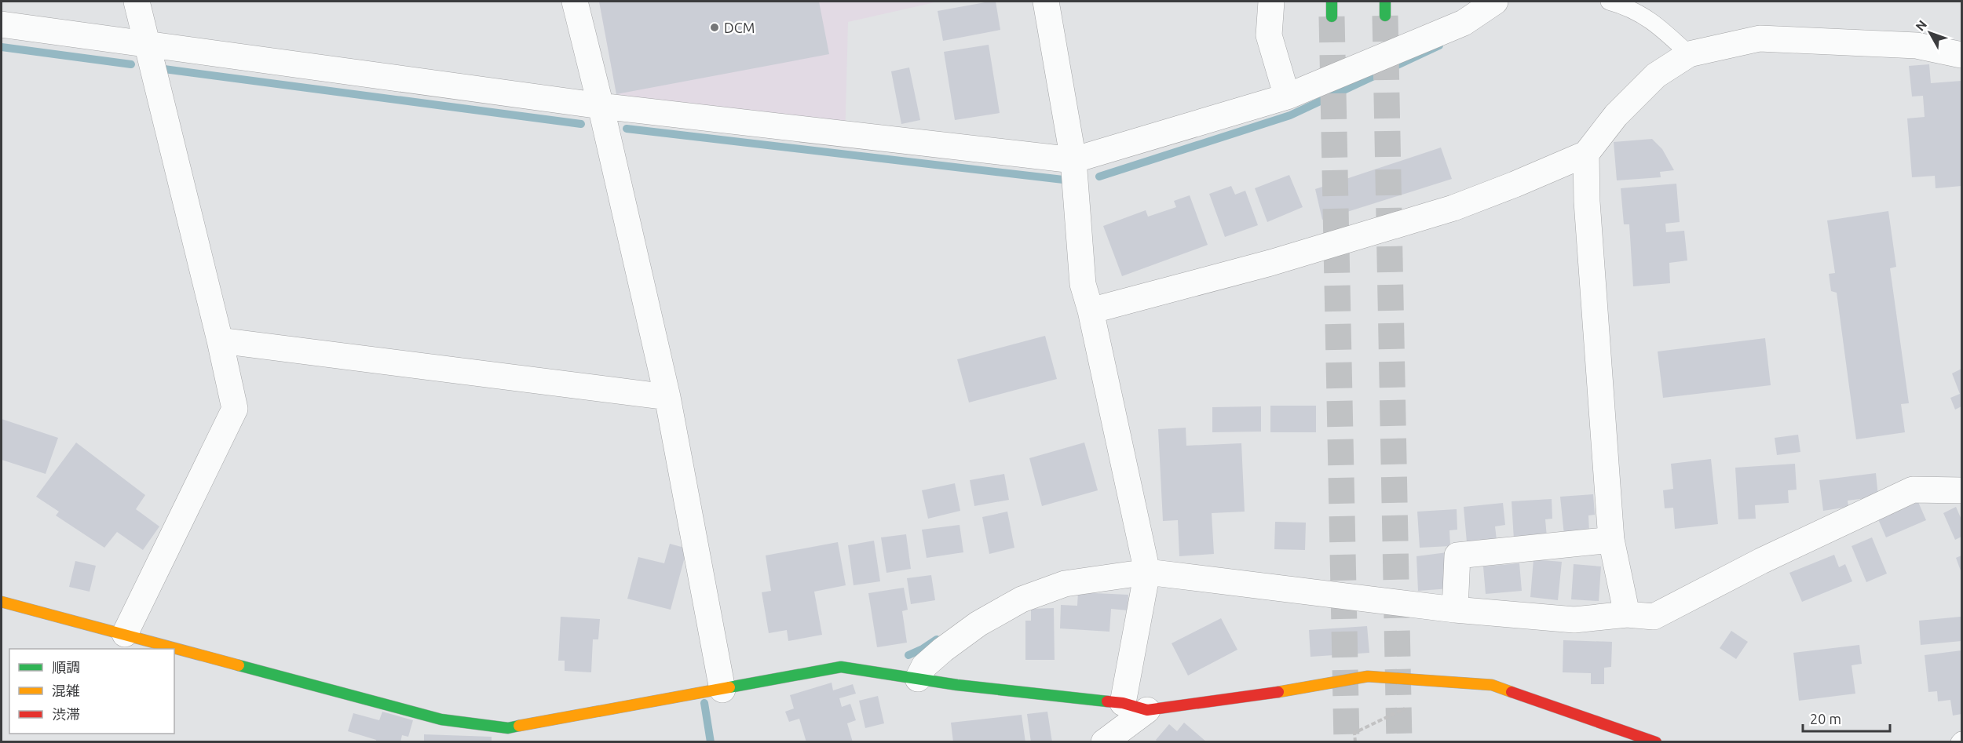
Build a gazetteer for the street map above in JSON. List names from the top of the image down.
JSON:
{
  "places": ["DCM"],
  "legend": ["順調", "混雑", "渋滞"],
  "scale_bar": "20 m",
  "north": "top left"
}
